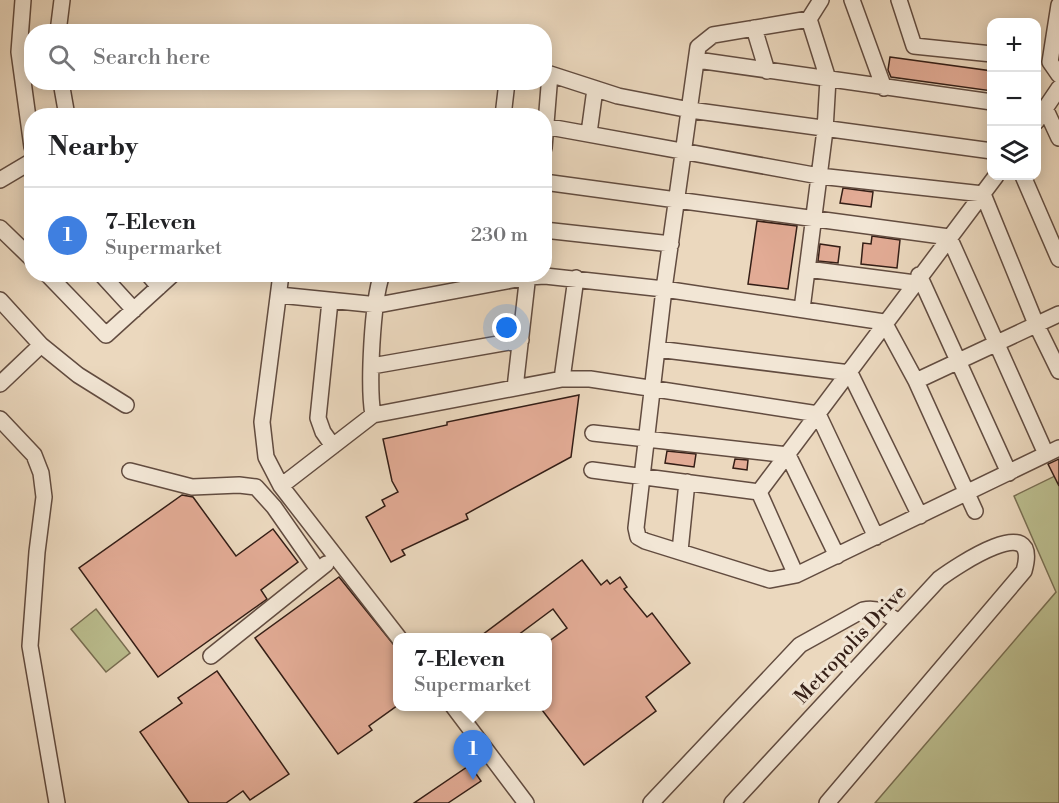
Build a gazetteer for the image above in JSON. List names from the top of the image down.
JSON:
{
  "streets": {
    "street": ["Metropolis Drive"]
  },
  "page": {
    "map_buttons": ["+", "−"],
    "search": "Search here",
    "heading": "Nearby",
    "list": [
      {
        "mark": "1",
        "name": "7-Eleven",
        "note": "Supermarket",
        "value": "230 m"
      }
    ],
    "popup": ["7-Eleven", "Supermarket"],
    "pins": "1"
  }
}
